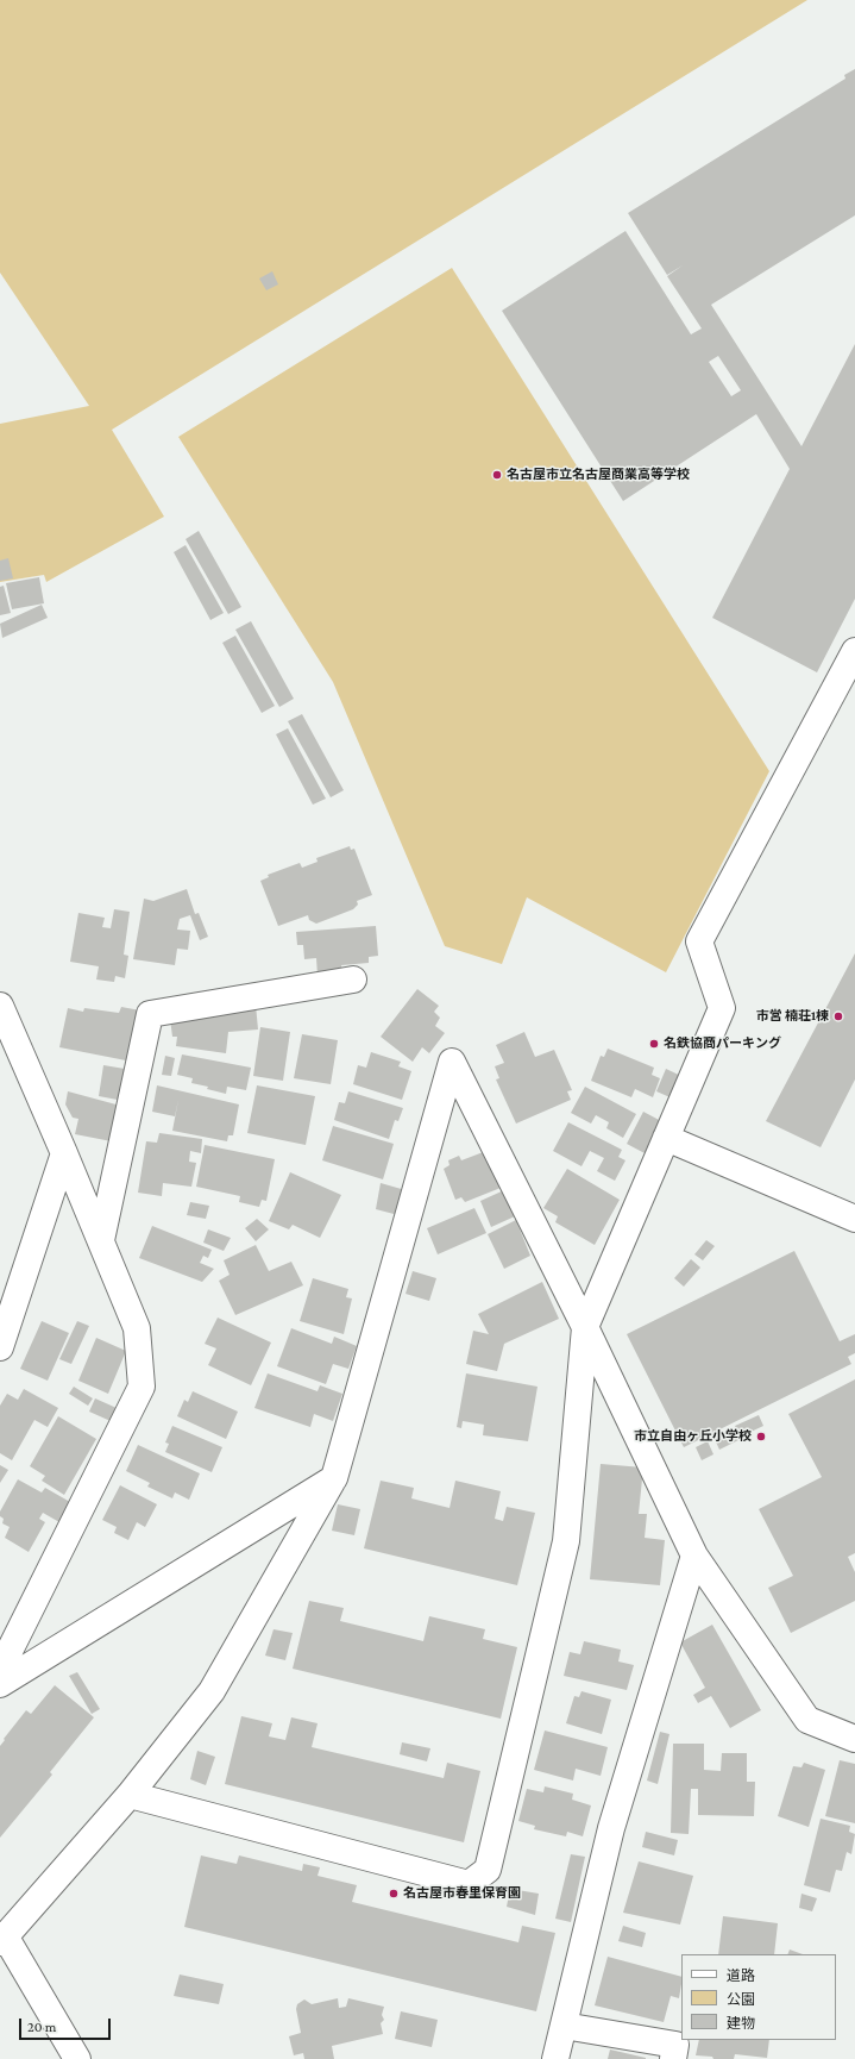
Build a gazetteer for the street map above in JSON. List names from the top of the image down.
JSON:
{
  "places": [
    "名古屋市立名古屋商業高等学校",
    "市営 楠荘1棟",
    "名鉄協商パーキング",
    "市立自由ヶ丘小学校",
    "名古屋市春里保育園"
  ],
  "legend": ["道路", "公園", "建物"],
  "scale_bar": "20 m"
}
